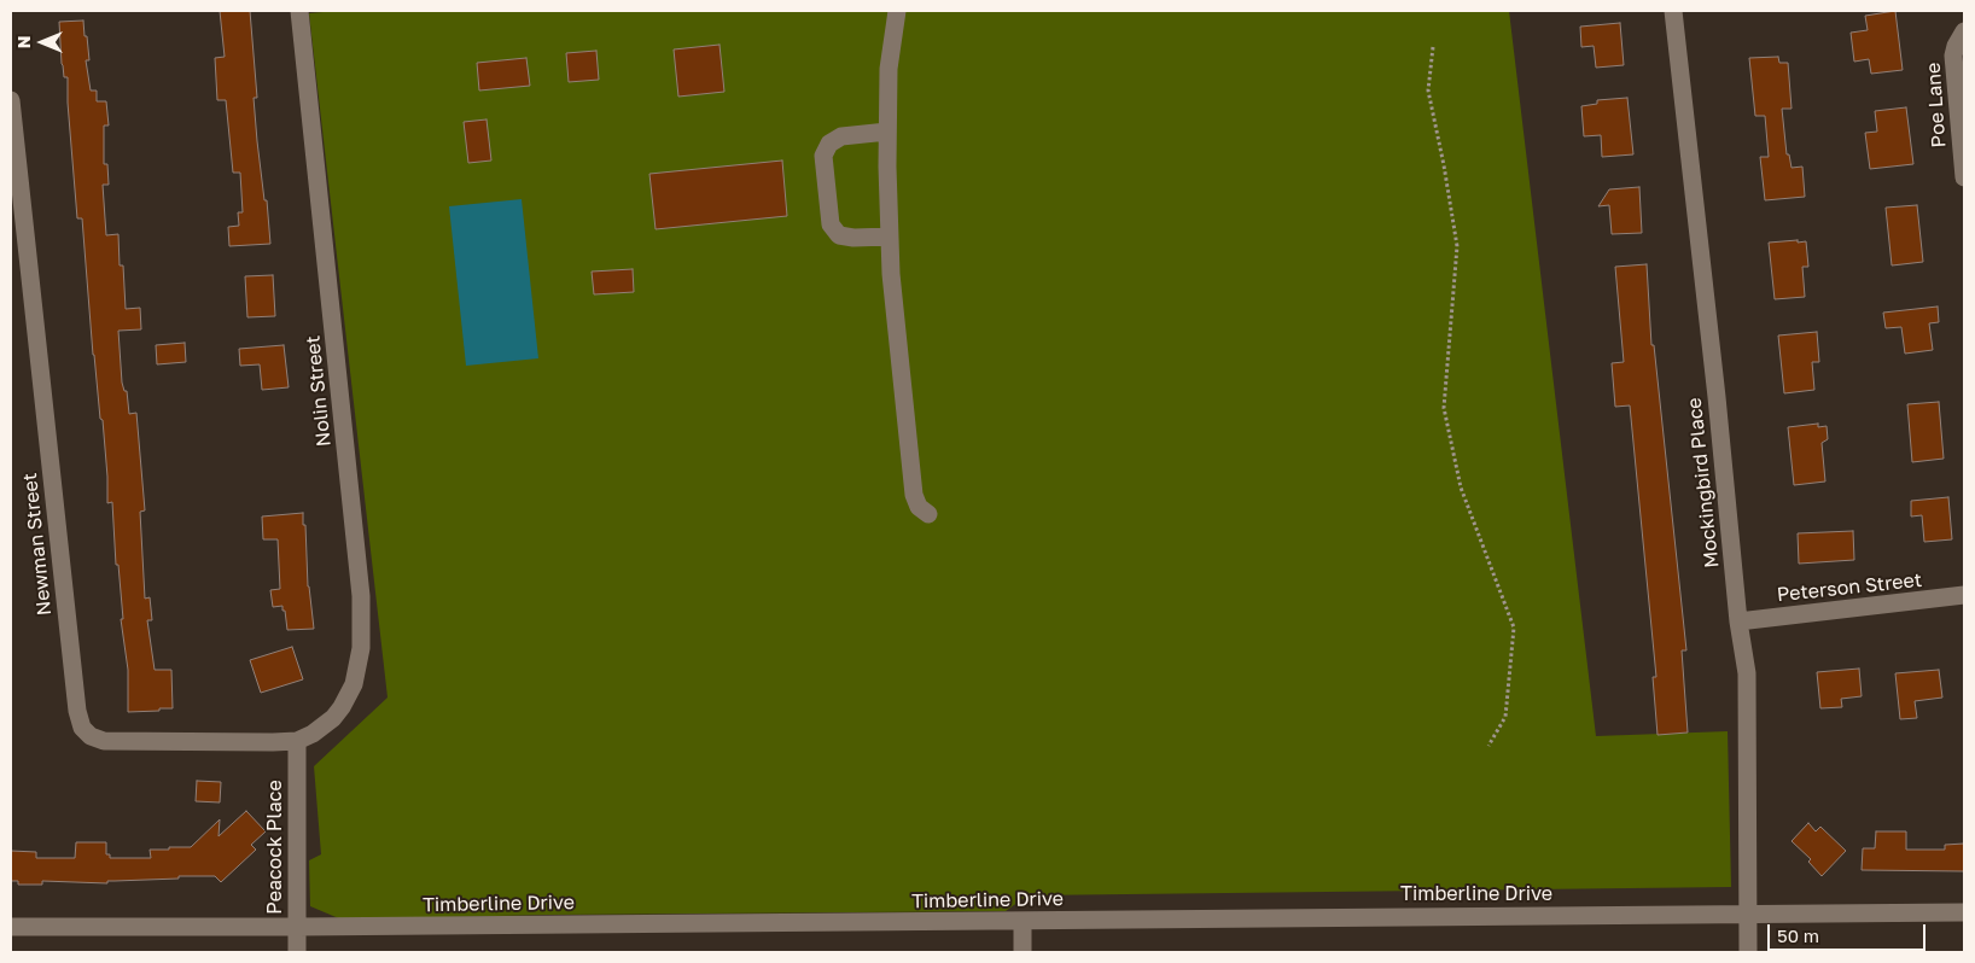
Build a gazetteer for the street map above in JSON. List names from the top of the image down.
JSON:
{
  "streets": {
    "street": [
      "Poe Lane",
      "Nolin Street",
      "Mockingbird Place",
      "Newman Street",
      "Peterson Street",
      "Peacock Place",
      "Timberline Drive"
    ]
  },
  "crossings": [
    ["Nolin Street", "Newman Street"],
    ["Nolin Street", "Peacock Place"],
    ["Mockingbird Place", "Peterson Street"],
    ["Mockingbird Place", "Timberline Drive"],
    ["Newman Street", "Peacock Place"],
    ["Peacock Place", "Timberline Drive"]
  ],
  "scale_bar": "50 m",
  "north": "left"
}
